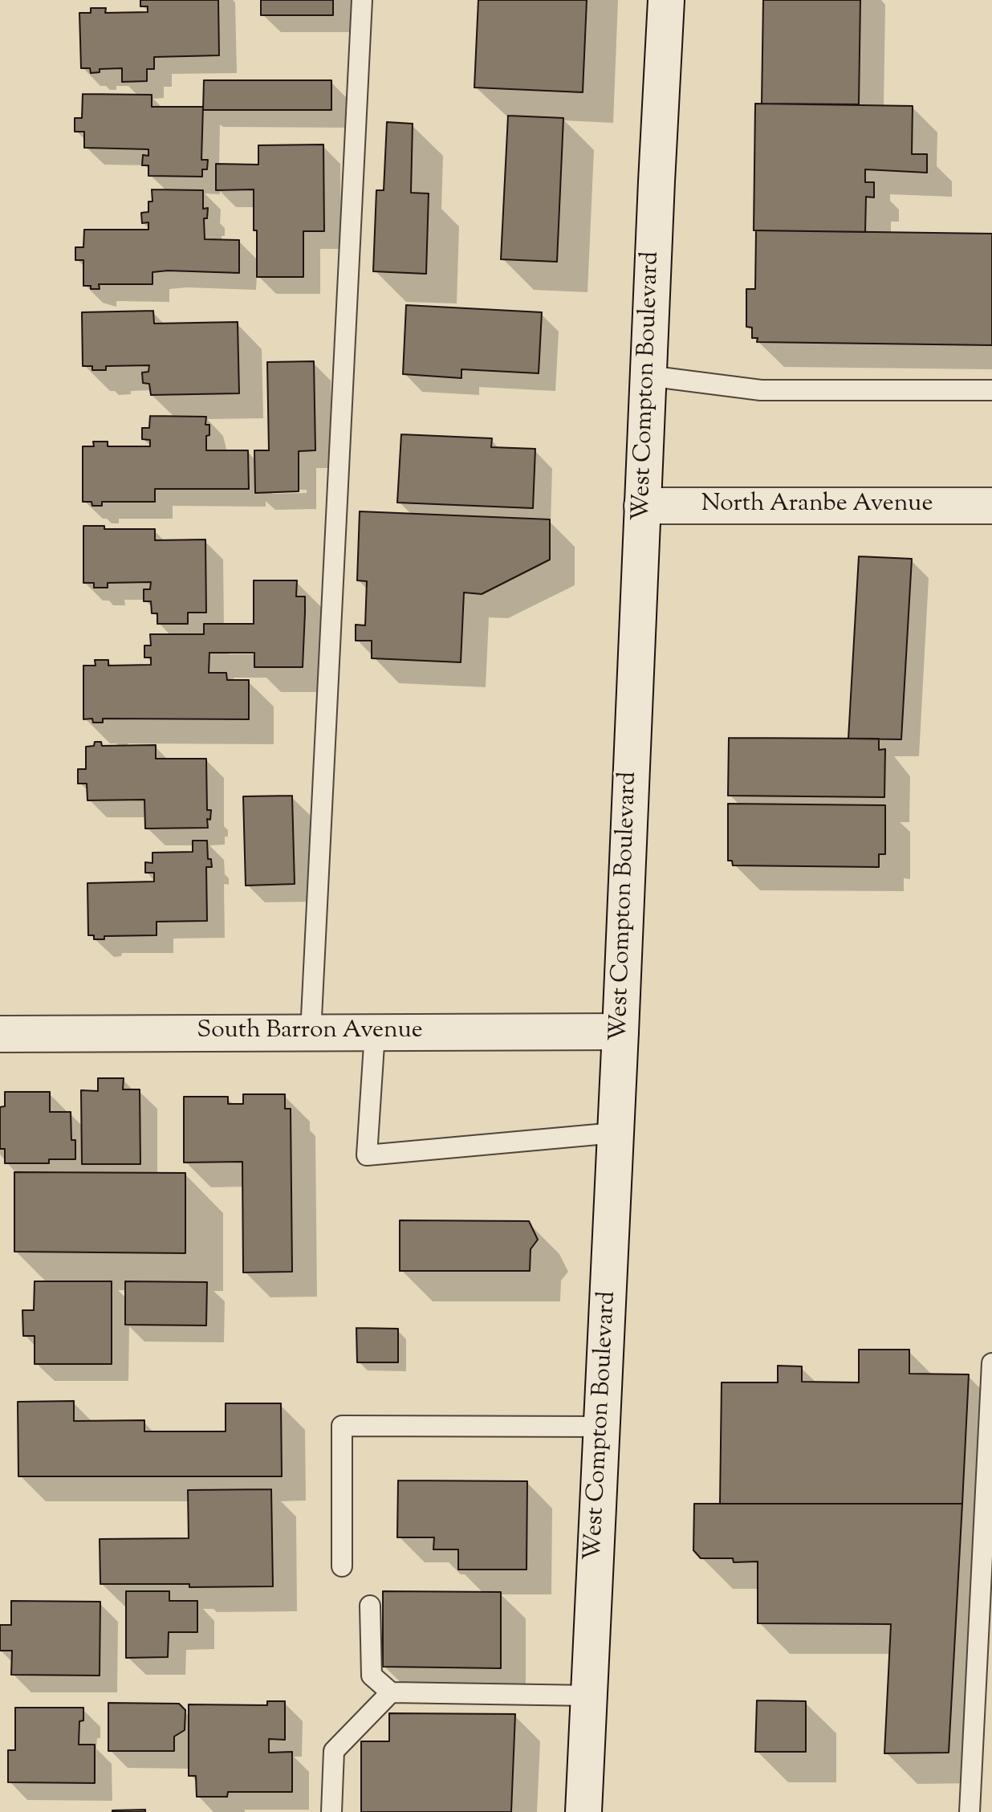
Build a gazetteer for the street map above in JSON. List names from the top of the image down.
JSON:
{
  "streets": {
    "main road": ["West Compton Boulevard", "North Aranbe Avenue", "South Barron Avenue"]
  },
  "crossings": [
    ["West Compton Boulevard", "North Aranbe Avenue"],
    ["West Compton Boulevard", "South Barron Avenue"]
  ]
}
